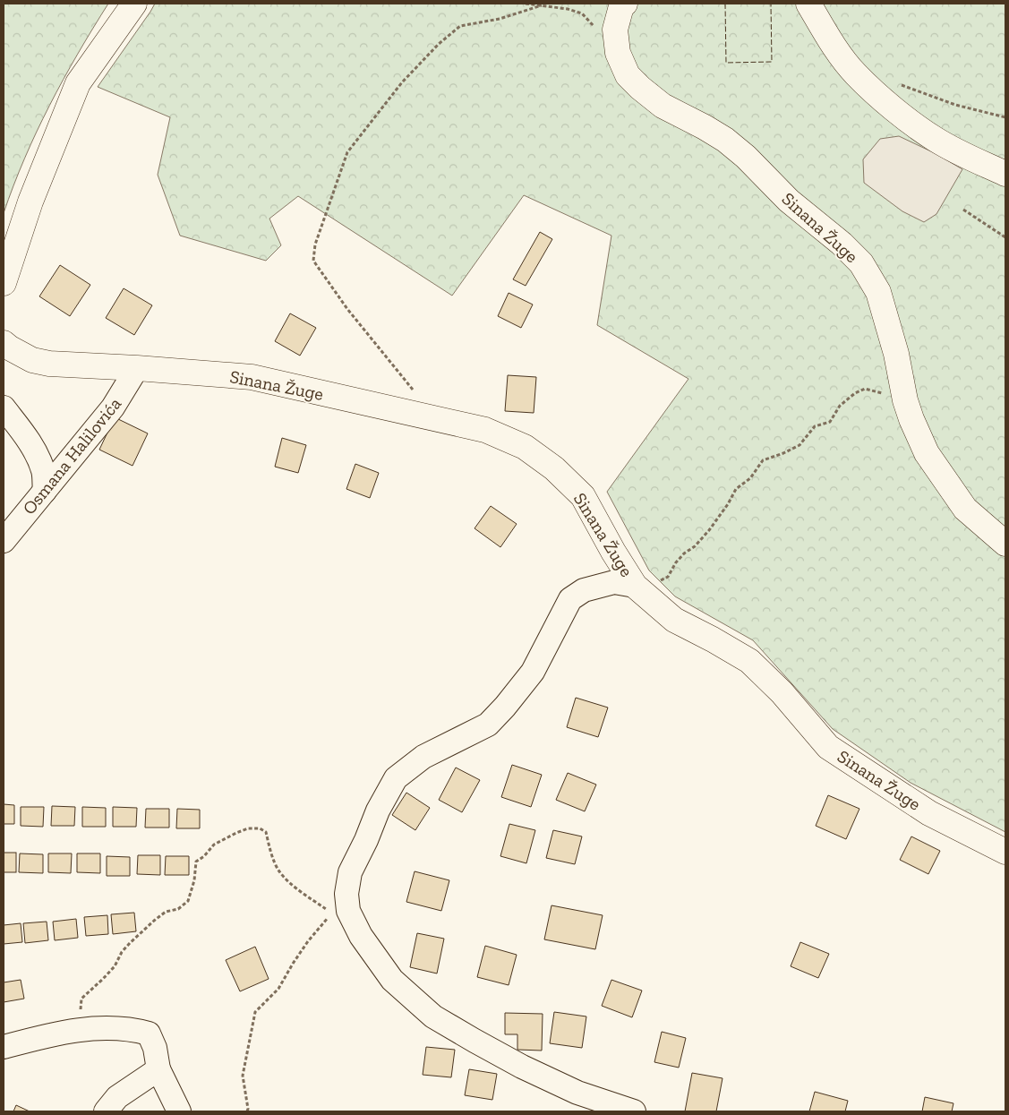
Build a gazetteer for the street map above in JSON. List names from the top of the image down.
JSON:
{
  "streets": {
    "main road": ["Sinana Žuge"],
    "street": ["Osmana Halilovića"]
  },
  "crossings": [
    ["Sinana Žuge", "Osmana Halilovića"]
  ]
}
